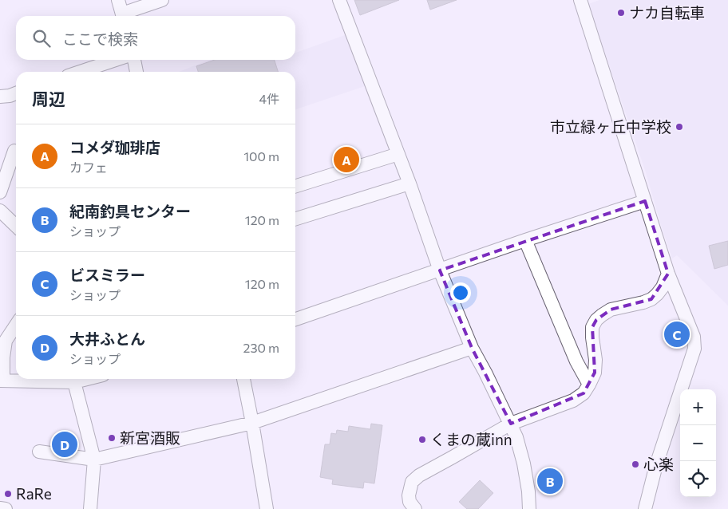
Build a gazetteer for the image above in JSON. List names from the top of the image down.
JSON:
{
  "places": [
    "ナカ自転車",
    "市立緑ヶ丘中学校",
    "新宮酒販",
    "くまの蔵inn",
    "心楽",
    "RaRe"
  ],
  "page": {
    "search": "ここで検索",
    "heading": ["周辺", "4件"],
    "list": [
      {
        "mark": "A",
        "name": "コメダ珈琲店",
        "note": "カフェ",
        "value": "100 m"
      },
      {
        "mark": "B",
        "name": "紀南釣具センター",
        "note": "ショップ",
        "value": "120 m"
      },
      {
        "mark": "C",
        "name": "ビスミラー",
        "note": "ショップ",
        "value": "120 m"
      },
      {
        "mark": "D",
        "name": "大井ふとん",
        "note": "ショップ",
        "value": "230 m"
      }
    ],
    "pins": [
      "A",
      "C",
      "D",
      "B"
    ],
    "map_buttons": ["+", "−"]
  }
}
